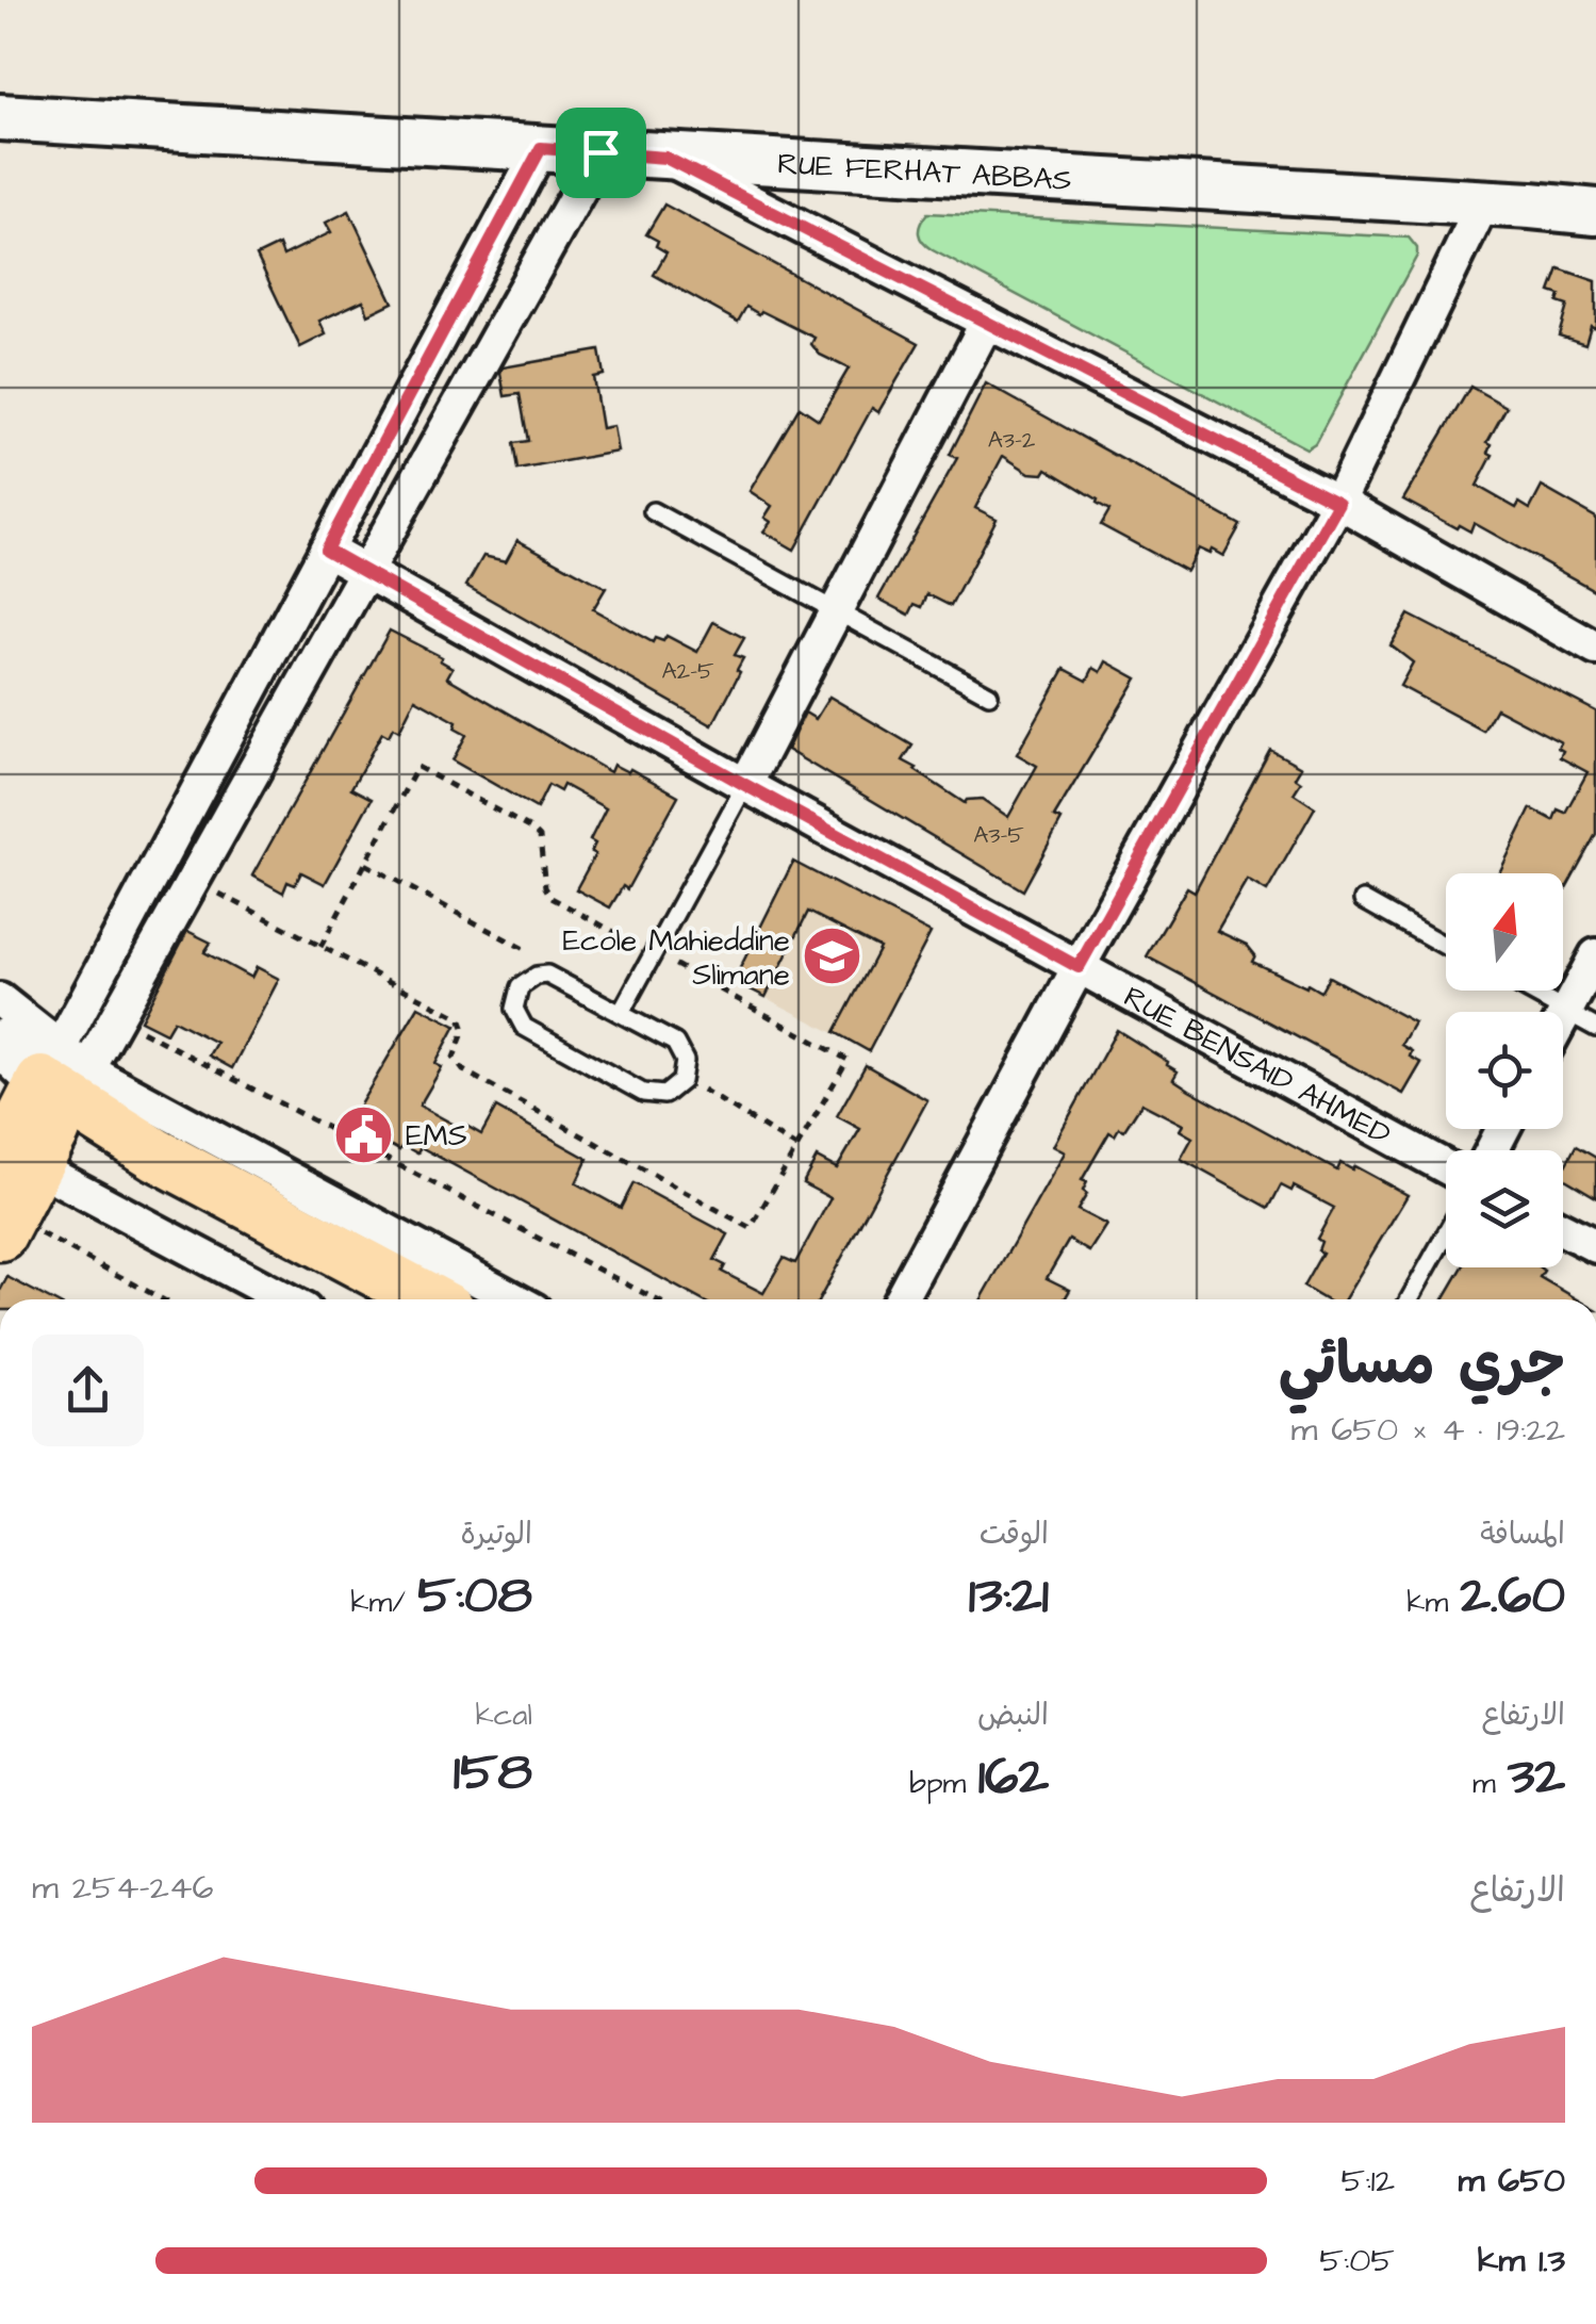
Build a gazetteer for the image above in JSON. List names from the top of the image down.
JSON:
{
  "streets": {
    "street": ["RUE FERHAT ABBAS", "RUE BENSAID AHMED"]
  },
  "places": {
    "school or university": ["Ecole Mahieddine Slimane"],
    "public building": ["EMS"]
  },
  "house_numbers": ["A3-2", "A2-5", "A3-5"],
  "north": "top",
  "page": {
    "heading": ["جري مسائي", "19:22 · 4 × 650 m"],
    "stats": [
      ["المسافة", "2.60 km"],
      ["الوقت", "13:21"],
      ["الوتيرة", "5:08 /km"],
      ["الارتفاع", "32 m"],
      ["النبض", "162 bpm"],
      ["kcal", "158"]
    ],
    "chart": ["الارتفاع", "246–254 m"],
    "list": [
      {
        "name": "650 m",
        "note": "5:12"
      },
      {
        "name": "1.3 km",
        "note": "5:05"
      }
    ]
  }
}
